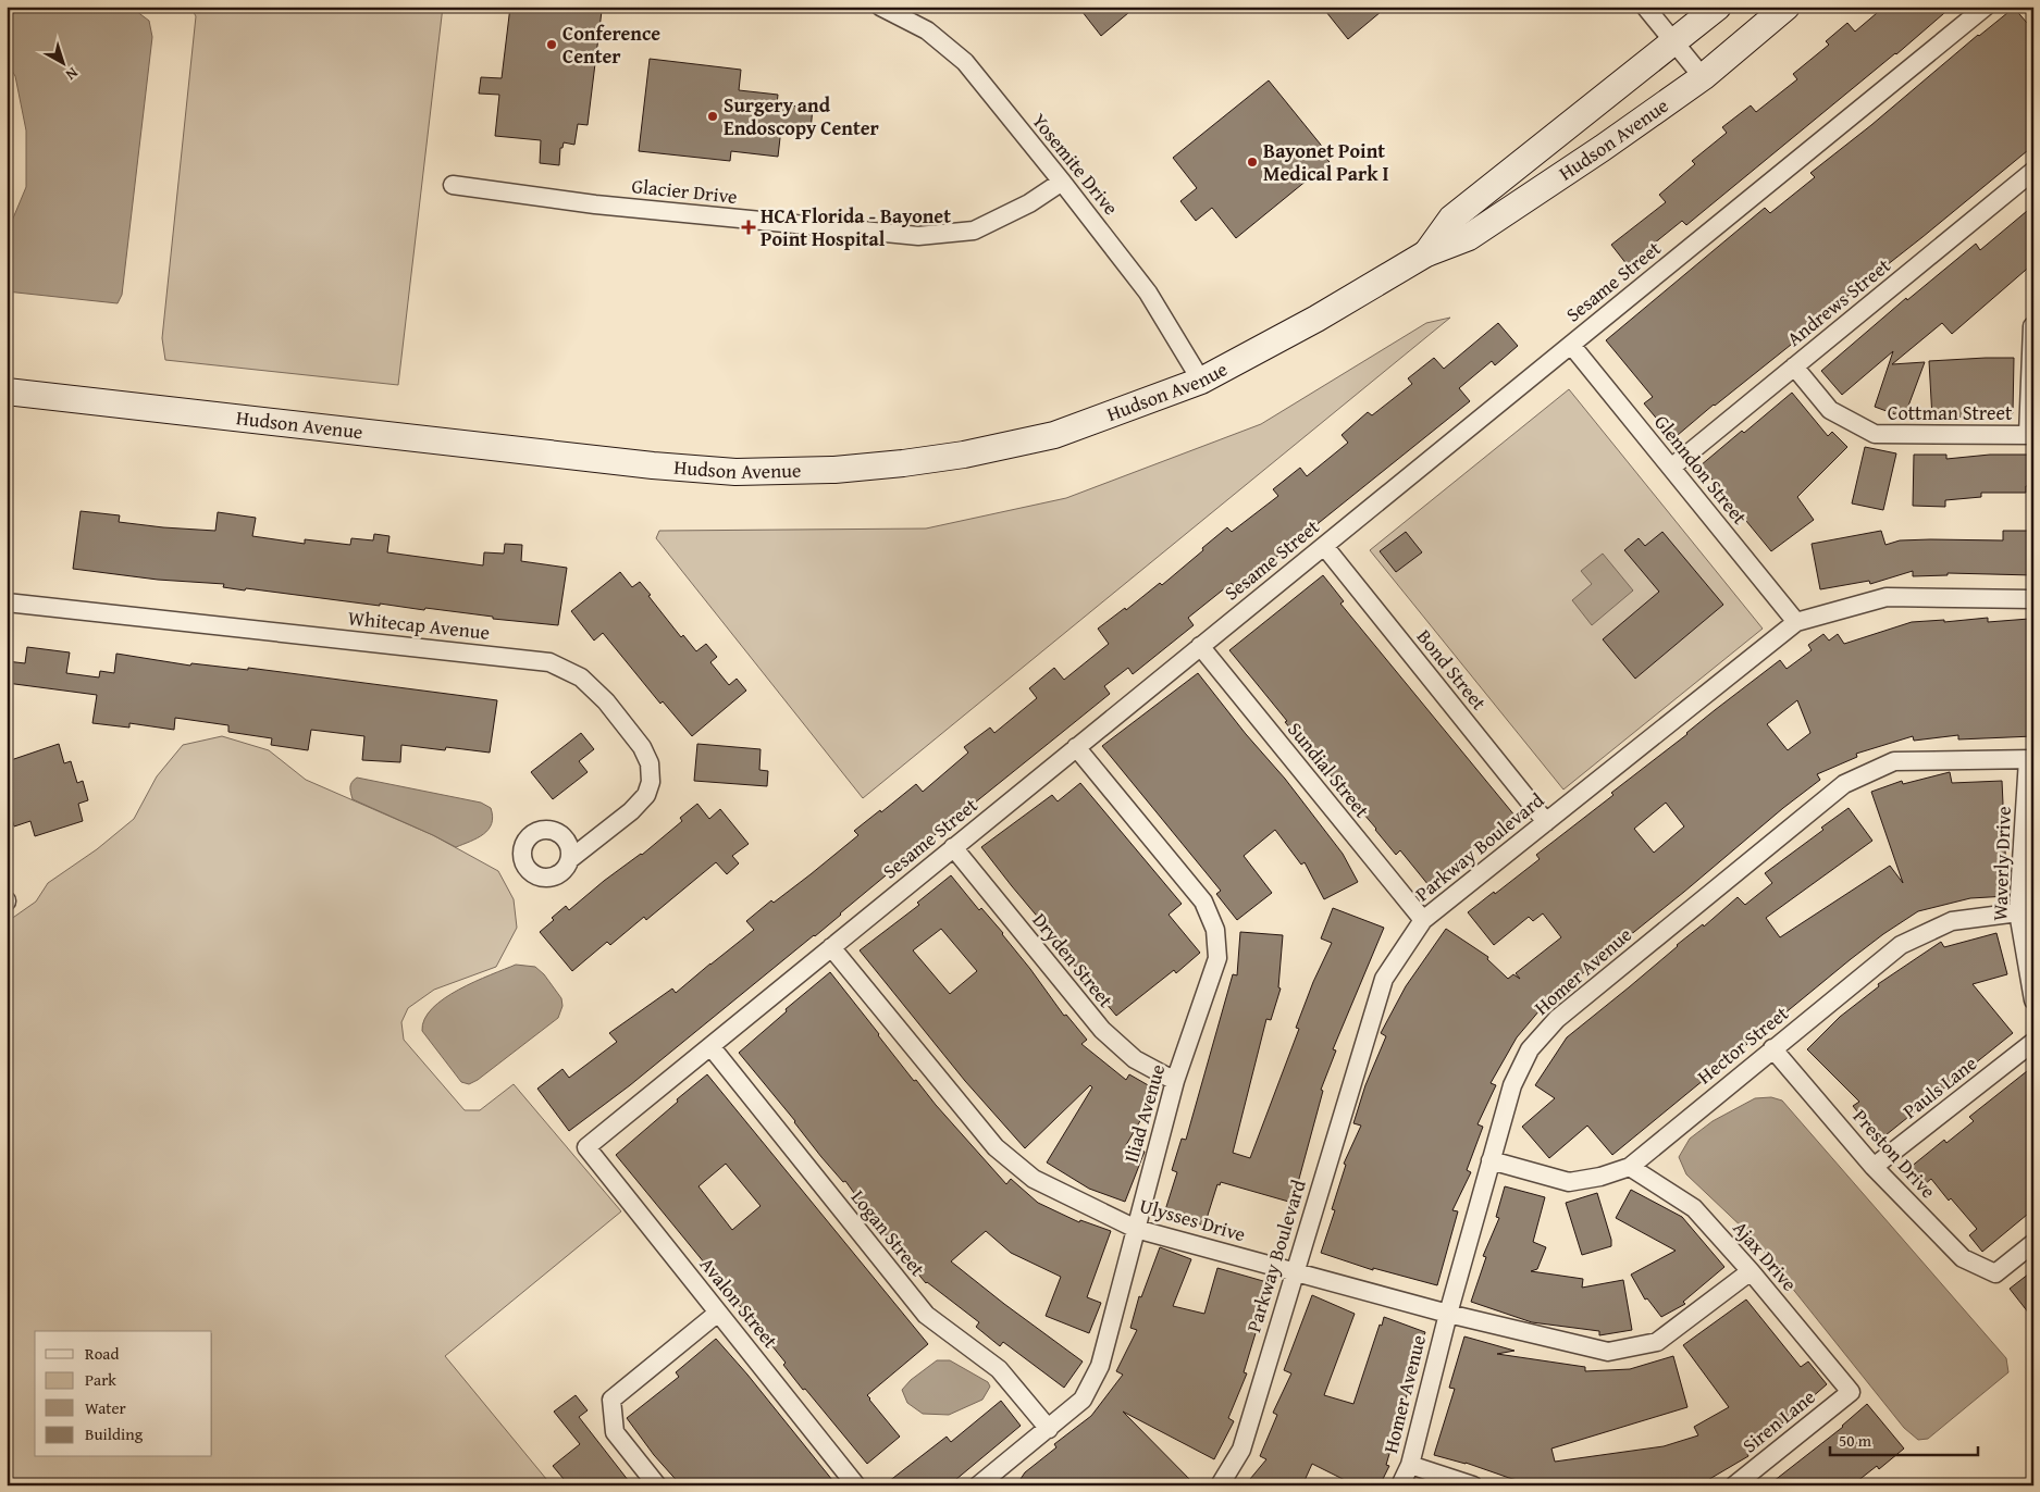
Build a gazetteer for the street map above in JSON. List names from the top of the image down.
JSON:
{
  "streets": {
    "street": [
      "Hudson Avenue",
      "Yosemite Drive",
      "Glacier Drive",
      "Sesame Street",
      "Andrews Street",
      "Cottman Street",
      "Glenndon Street",
      "Whitecap Avenue",
      "Bond Street",
      "Sundial Street",
      "Parkway Boulevard",
      "Waverly Drive",
      "Dryden Street",
      "Homer Avenue",
      "Hector Street",
      "Pauls Lane",
      "Iliad Avenue",
      "Preston Drive",
      "Ulysses Drive",
      "Logan Street",
      "Ajax Drive",
      "Avalon Street",
      "Siren Lane"
    ]
  },
  "crossings": [
    ["Hudson Avenue", "Yosemite Drive"],
    ["Yosemite Drive", "Glacier Drive"],
    ["Sesame Street", "Glenndon Street"],
    ["Sesame Street", "Bond Street"],
    ["Sesame Street", "Sundial Street"],
    ["Sesame Street", "Dryden Street"],
    ["Sesame Street", "Iliad Avenue"],
    ["Sesame Street", "Ulysses Drive"],
    ["Sesame Street", "Logan Street"],
    ["Sesame Street", "Avalon Street"],
    ["Andrews Street", "Cottman Street"],
    ["Andrews Street", "Glenndon Street"],
    ["Glenndon Street", "Parkway Boulevard"],
    ["Bond Street", "Parkway Boulevard"],
    ["Sundial Street", "Parkway Boulevard"],
    ["Parkway Boulevard", "Ulysses Drive"],
    ["Waverly Drive", "Homer Avenue"],
    ["Waverly Drive", "Hector Street"],
    ["Dryden Street", "Iliad Avenue"],
    ["Homer Avenue", "Hector Street"],
    ["Homer Avenue", "Ulysses Drive"],
    ["Hector Street", "Preston Drive"],
    ["Hector Street", "Ajax Drive"],
    ["Pauls Lane", "Preston Drive"],
    ["Iliad Avenue", "Ulysses Drive"],
    ["Iliad Avenue", "Logan Street"],
    ["Ulysses Drive", "Ajax Drive"],
    ["Ajax Drive", "Siren Lane"]
  ],
  "places": {
    "other": ["Conference Center", "Surgery and Endoscopy Center", "Bayonet Point Medical Park I"],
    "health": ["HCA Florida - Bayonet Point Hospital"]
  },
  "legend": [
    "Road",
    "Park",
    "Water",
    "Building"
  ],
  "scale_bar": "50 m",
  "north": "bottom right"
}
